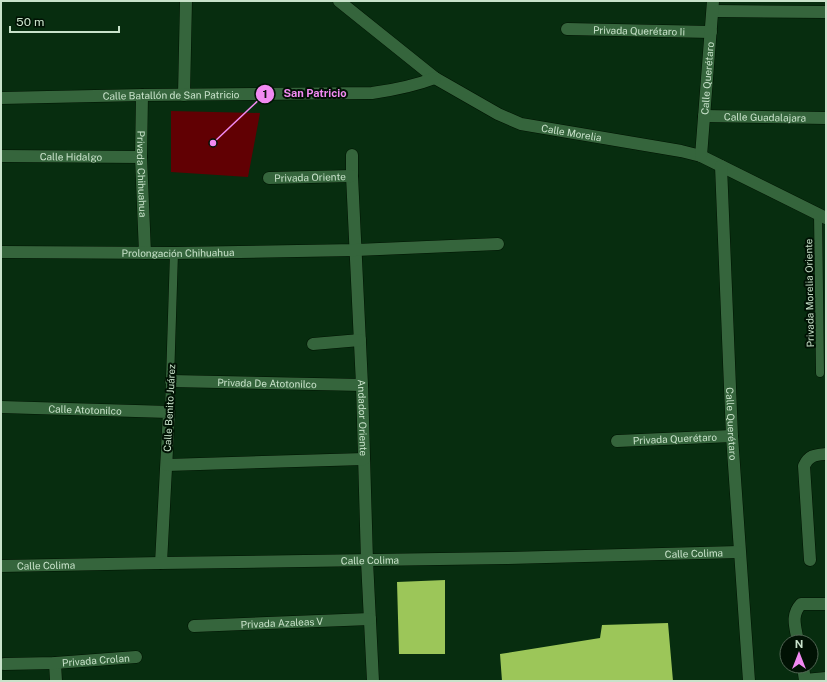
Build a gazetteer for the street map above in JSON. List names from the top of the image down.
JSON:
{
  "streets": {
    "street": [
      "Privada Querétaro Ii",
      "Calle Querétaro",
      "Calle Batallón de San Patricio",
      "Calle Guadalajara",
      "Calle Morelia",
      "Calle Hidalgo",
      "Privada Chihuahua",
      "Privada Oriente",
      "Prolongación Chihuahua",
      "Privada De Atotonilco",
      "Calle Benito Juárez",
      "Calle Atotonilco",
      "Andador Oriente",
      "Privada Querétaro",
      "Calle Colima",
      "Privada Azaleas V",
      "Privada Crolan"
    ],
    "lane": ["Privada Morelia Oriente"]
  },
  "crossings": [
    ["Privada Querétaro Ii", "Calle Querétaro"],
    ["Calle Querétaro", "Calle Guadalajara"],
    ["Calle Querétaro", "Calle Morelia"],
    ["Calle Querétaro", "Privada Querétaro"],
    ["Calle Querétaro", "Calle Colima"],
    ["Calle Batallón de San Patricio", "Calle Morelia"],
    ["Calle Batallón de San Patricio", "Privada Chihuahua"],
    ["Calle Morelia", "Privada Morelia Oriente"],
    ["Calle Hidalgo", "Privada Chihuahua"],
    ["Privada Chihuahua", "Prolongación Chihuahua"],
    ["Privada Oriente", "Andador Oriente"],
    ["Prolongación Chihuahua", "Calle Benito Juárez"],
    ["Prolongación Chihuahua", "Andador Oriente"],
    ["Privada De Atotonilco", "Calle Benito Juárez"],
    ["Privada De Atotonilco", "Andador Oriente"],
    ["Calle Benito Juárez", "Calle Atotonilco"],
    ["Calle Benito Juárez", "Calle Colima"],
    ["Andador Oriente", "Calle Colima"],
    ["Andador Oriente", "Privada Azaleas V"]
  ],
  "places": ["San Patricio"],
  "scale_bar": "50 m",
  "north": "top"
}
